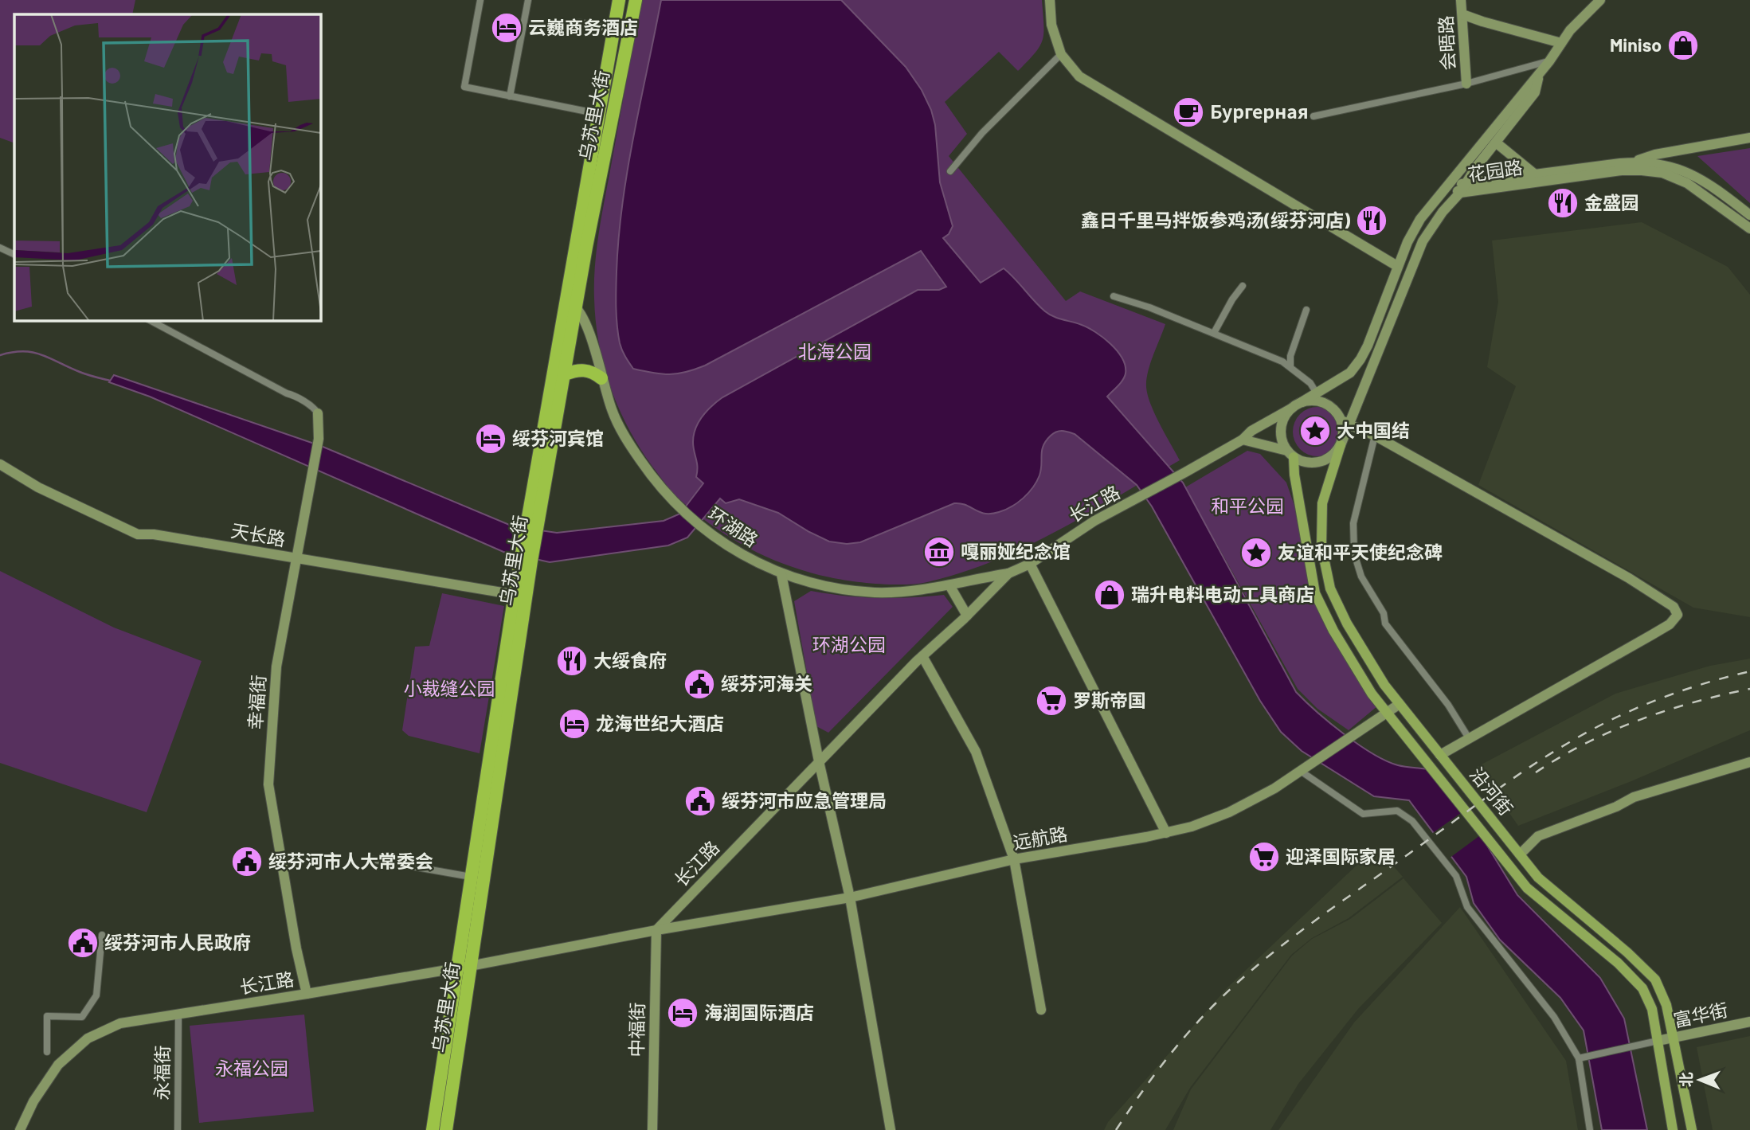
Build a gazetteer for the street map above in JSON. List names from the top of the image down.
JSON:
{
  "streets": {
    "highway": ["乌苏里大街"],
    "main road": ["沿河街"],
    "street": [
      "会晤路",
      "花园路",
      "长江路",
      "环湖路",
      "天长路",
      "幸福街",
      "远航路",
      "富华街",
      "中福街",
      "永福街"
    ]
  },
  "crossings": [
    ["乌苏里大街", "长江路"],
    ["乌苏里大街", "环湖路"],
    ["乌苏里大街", "天长路"],
    ["长江路", "环湖路"],
    ["长江路", "幸福街"],
    ["长江路", "沿河街"],
    ["长江路", "远航路"],
    ["长江路", "中福街"],
    ["长江路", "永福街"],
    ["天长路", "幸福街"],
    ["沿河街", "远航路"],
    ["沿河街", "富华街"],
    ["远航路", "中福街"]
  ],
  "parks": [
    "北海公园",
    "和平公园",
    "环湖公园",
    "小裁缝公园",
    "永福公园"
  ],
  "places": {
    "hotel": [
      "云巍商务酒店",
      "绥芬河宾馆",
      "龙海世纪大酒店",
      "海润国际酒店"
    ],
    "shop": ["Miniso", "瑞升电料电动工具商店"],
    "cafe": ["Бургерная"],
    "restaurant": ["金盛园", "鑫日千里马拌饭参鸡汤(绥芬河店)", "大绥食府"],
    "place": ["大中国结", "友谊和平天使纪念碑"],
    "museum": ["嘎丽娅纪念馆"],
    "public building": [
      "绥芬河海关",
      "绥芬河市应急管理局",
      "绥芬河市人大常委会",
      "绥芬河市人民政府"
    ],
    "supermarket": ["罗斯帝国", "迎泽国际家居"]
  },
  "north": "left"
}
